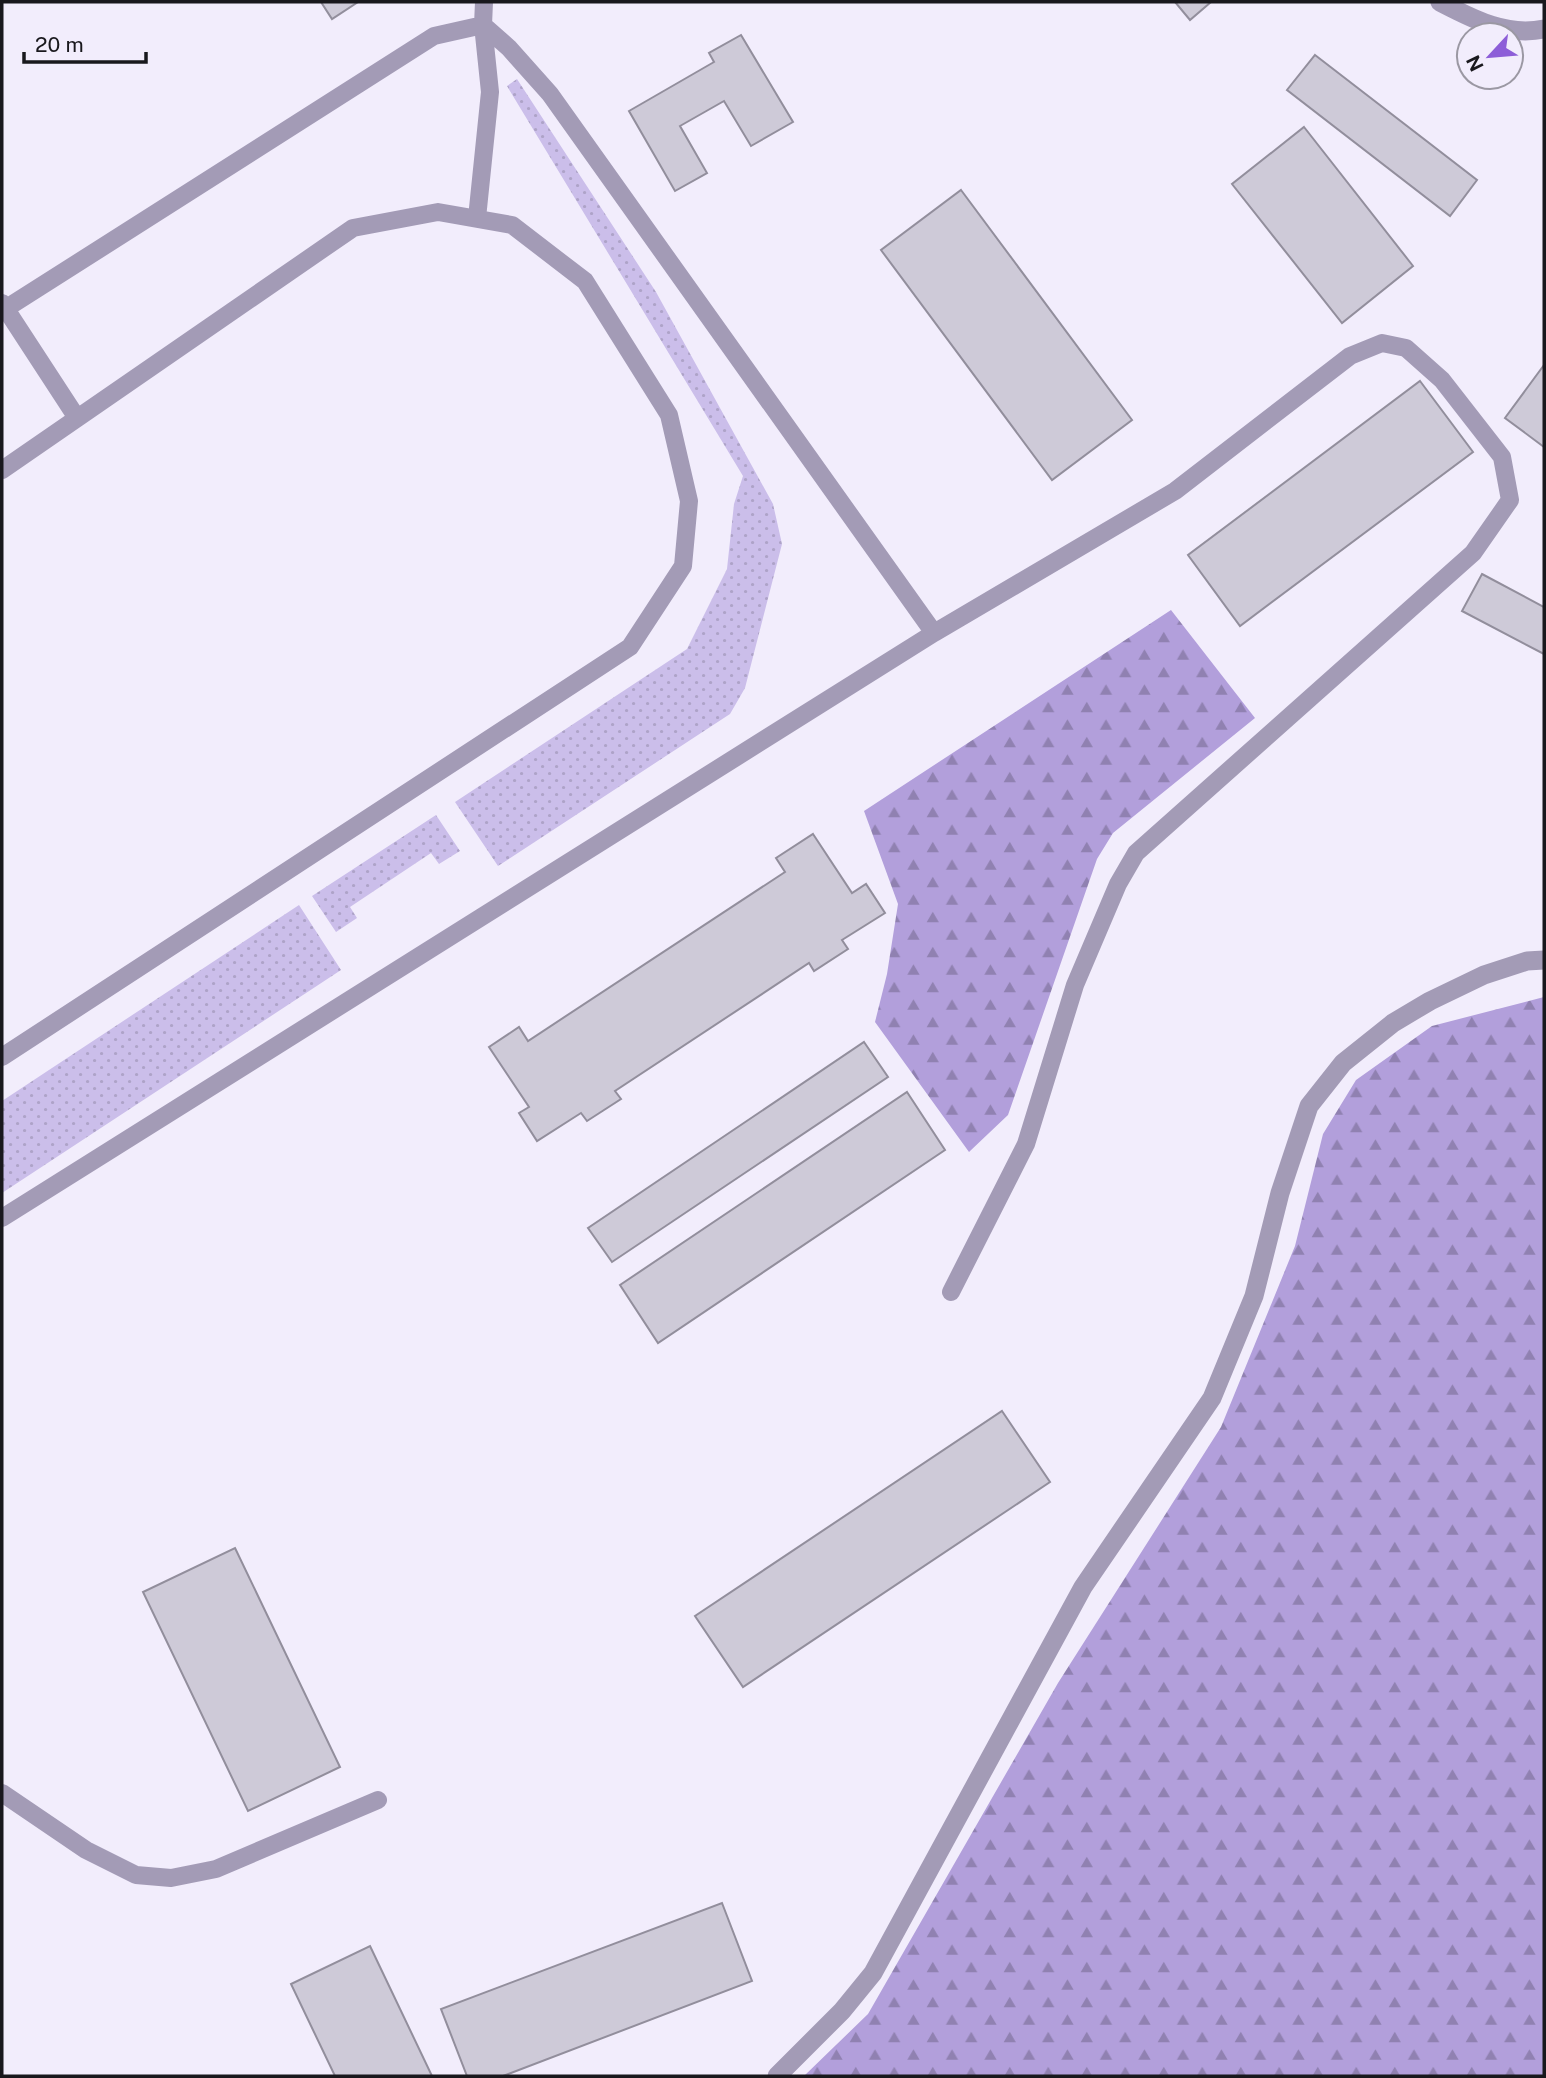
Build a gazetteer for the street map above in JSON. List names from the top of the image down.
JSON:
{
  "scale_bar": "20 m",
  "north": "bottom left"
}
